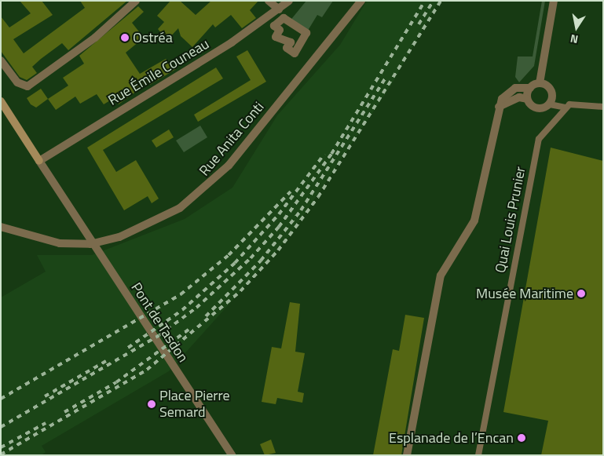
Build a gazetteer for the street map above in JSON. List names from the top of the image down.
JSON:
{
  "streets": {
    "street": ["Rue Émile Couneau", "Rue Anita Conti", "Pont de Tasdon"],
    "lane": ["Quai Louis Prunier"]
  },
  "crossings": [
    ["Rue Émile Couneau", "Pont de Tasdon"]
  ],
  "places": [
    "Ostréa",
    "Musée Maritime",
    "Place Pierre Semard",
    "Esplanade de l’Encan"
  ],
  "north": "bottom"
}
